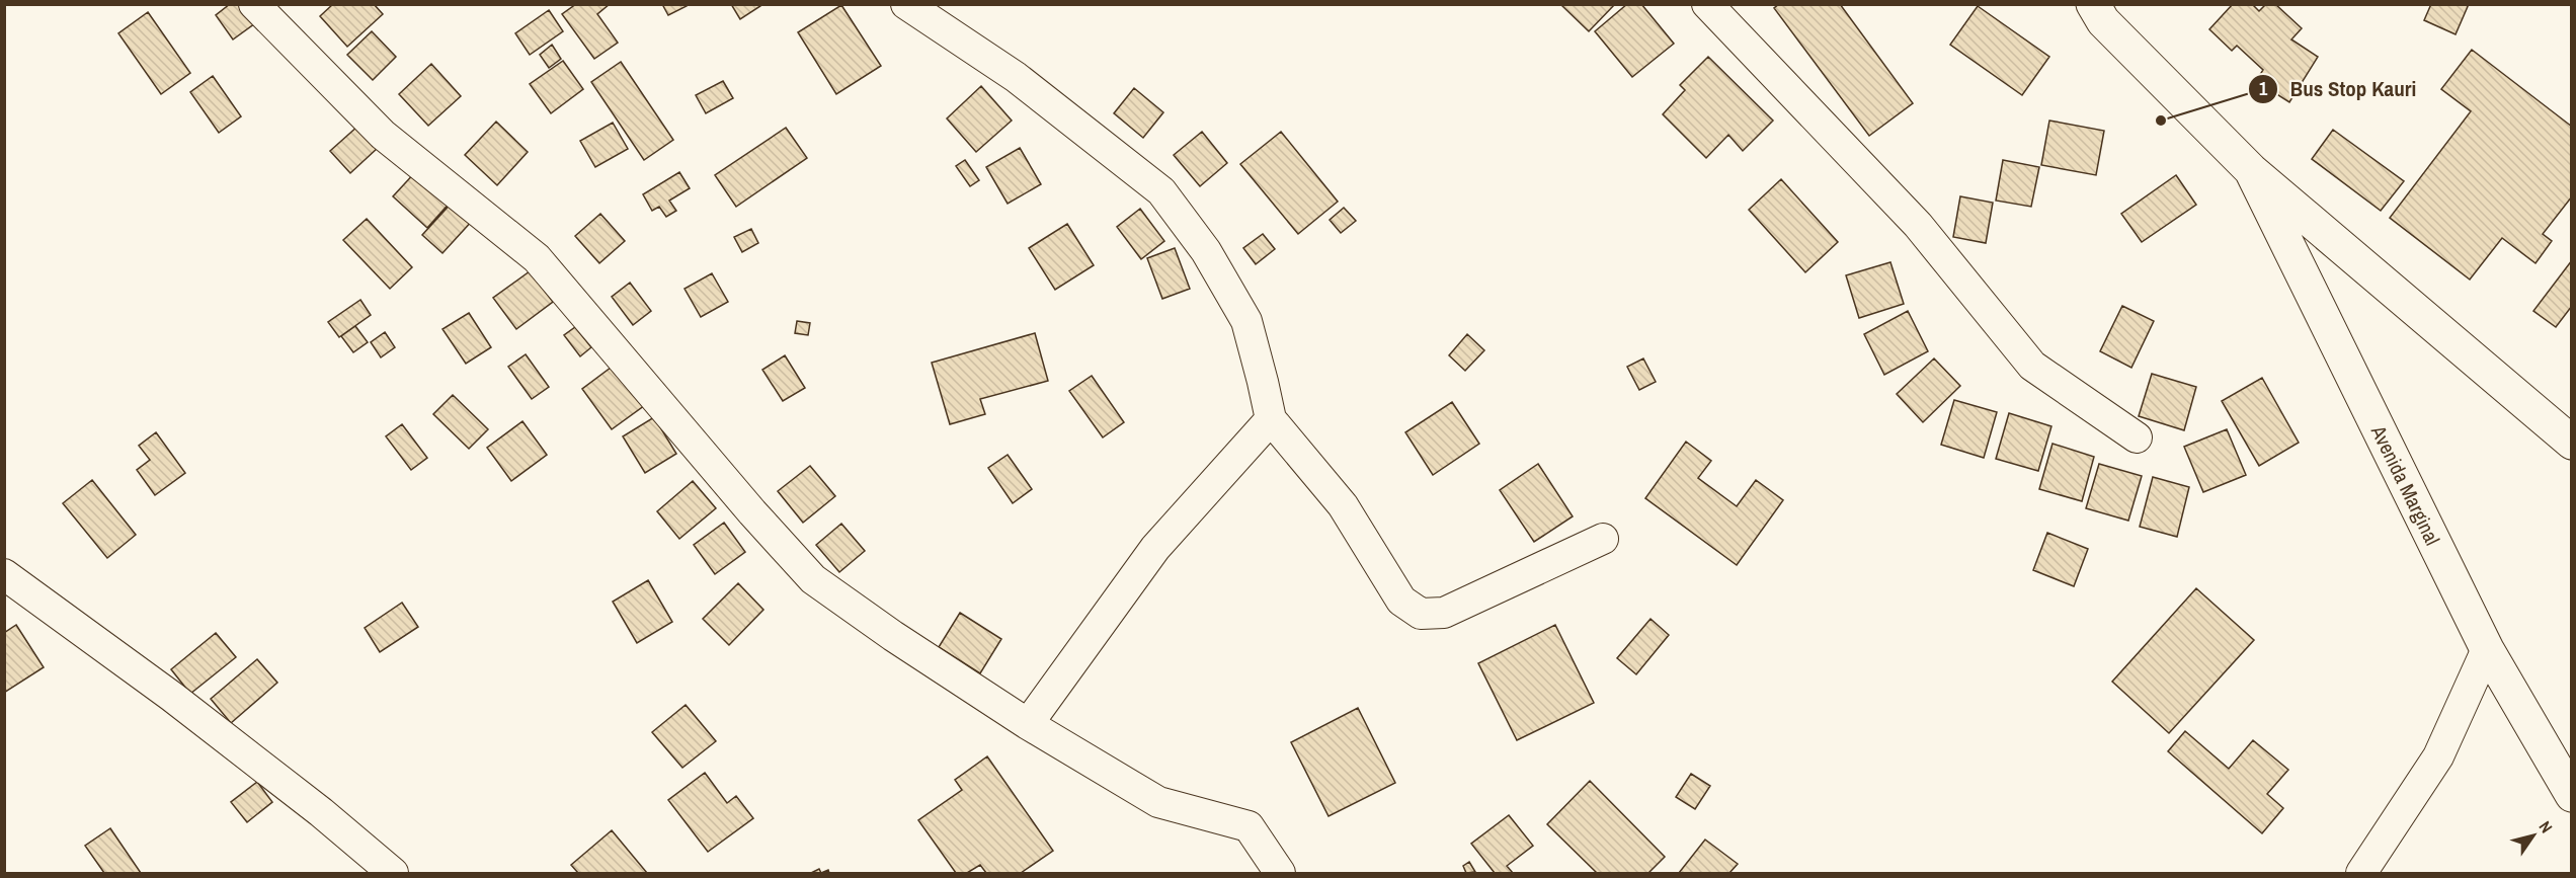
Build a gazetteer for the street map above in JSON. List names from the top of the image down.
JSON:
{
  "streets": {
    "street": ["Avenida Marginal"]
  },
  "places": ["Bus Stop Kauri"],
  "north": "top right"
}
